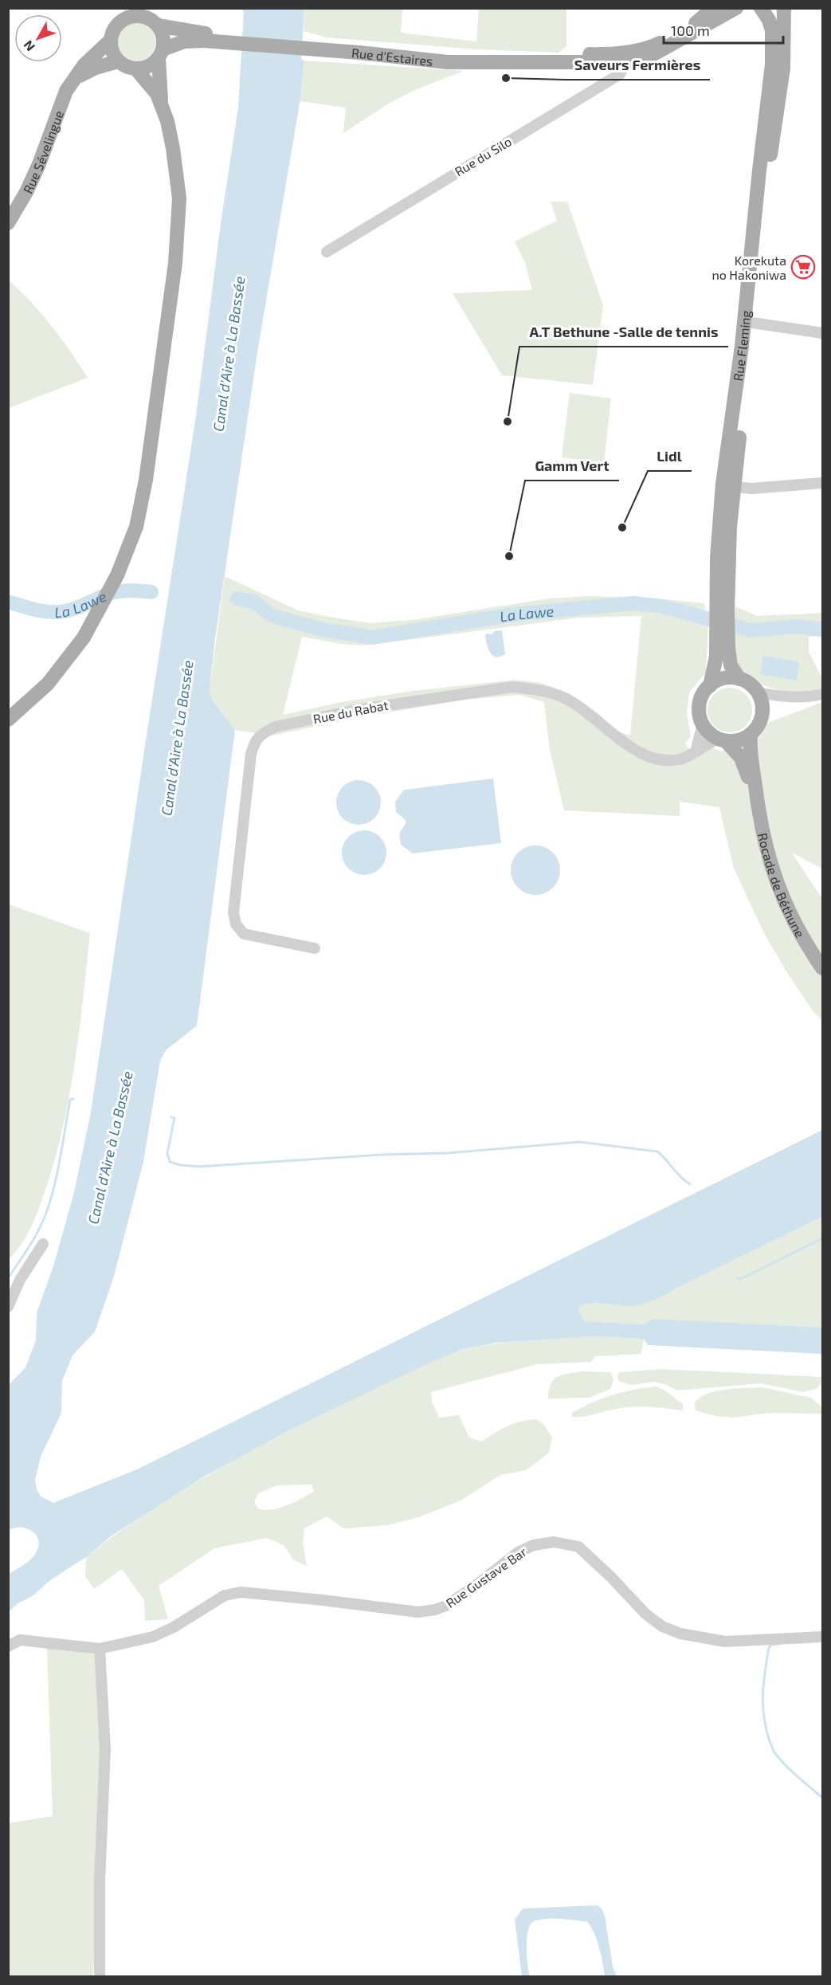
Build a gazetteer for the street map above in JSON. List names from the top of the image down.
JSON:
{
  "streets": {
    "main road": ["Rue Sévelingue", "Rue Fleming", "Rocade de Béthune"],
    "street": ["Rue du Silo", "Rue du Rabat", "Rue Gustave Bar"]
  },
  "crossings": [
    ["Rue Fleming", "Rue du Rabat"],
    ["Rue Fleming", "Rocade de Béthune"],
    ["Rue du Rabat", "Rocade de Béthune"]
  ],
  "water": ["Canal d'Aire à La Bassée", "La Lawe"],
  "places": {
    "other": [
      "Saveurs Fermières",
      "A.T Bethune -Salle de tennis",
      "Lidl",
      "Gamm Vert"
    ],
    "supermarket": ["Korekuta no Hakoniwa"]
  },
  "scale_bar": "100 m",
  "north": "bottom left"
}
